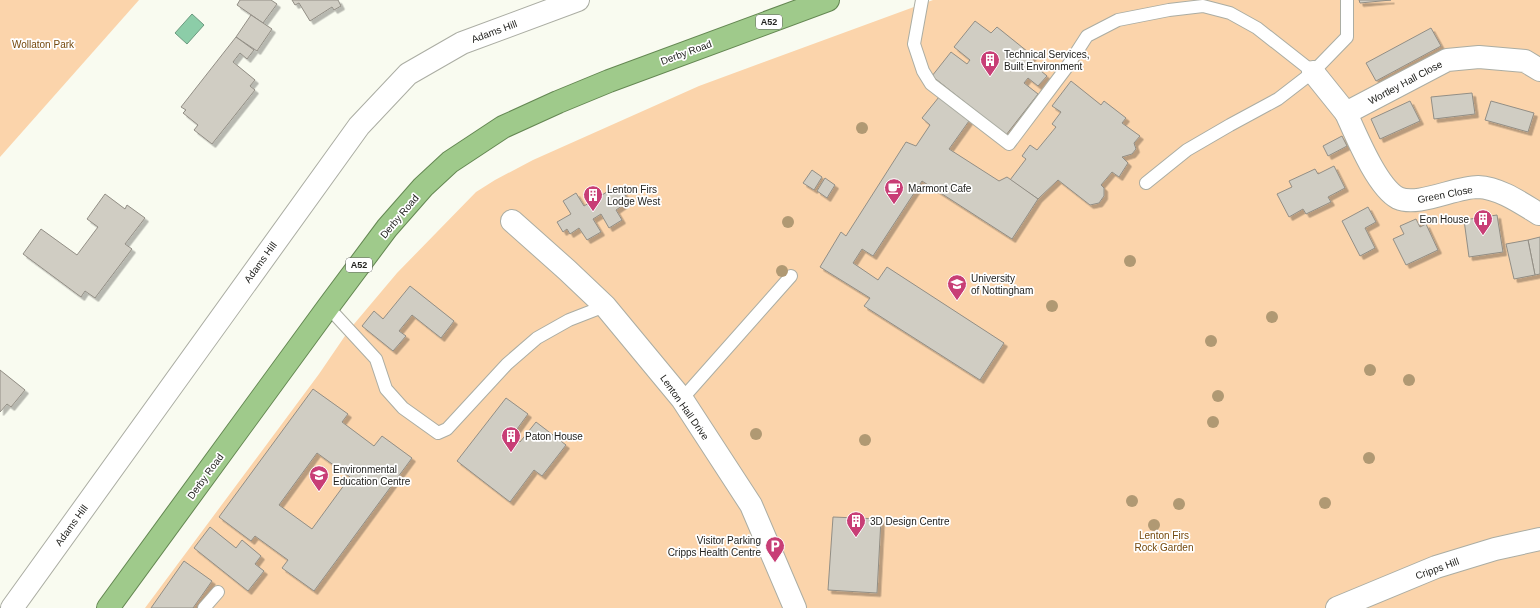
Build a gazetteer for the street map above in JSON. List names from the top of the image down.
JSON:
{
  "streets": {
    "highway": ["A52", "Derby Road"],
    "street": [
      "Adams Hill",
      "Wortley Hall Close",
      "Green Close",
      "Lenton Hall Drive",
      "Cripps Hill"
    ]
  },
  "crossings": [
    ["Wortley Hall Close", "Green Close"]
  ],
  "parks": ["Wollaton Park", "Lenton Firs Rock Garden"],
  "places": {
    "building": [
      "Technical Services, Built Environment",
      "Lenton Firs Lodge West",
      "Eon House",
      "Paton House",
      "3D Design Centre"
    ],
    "cafe": ["Marmont Cafe"],
    "school or university": ["University of Nottingham", "Environmental Education Centre"],
    "parking": ["Visitor Parking Cripps Health Centre"]
  }
}
